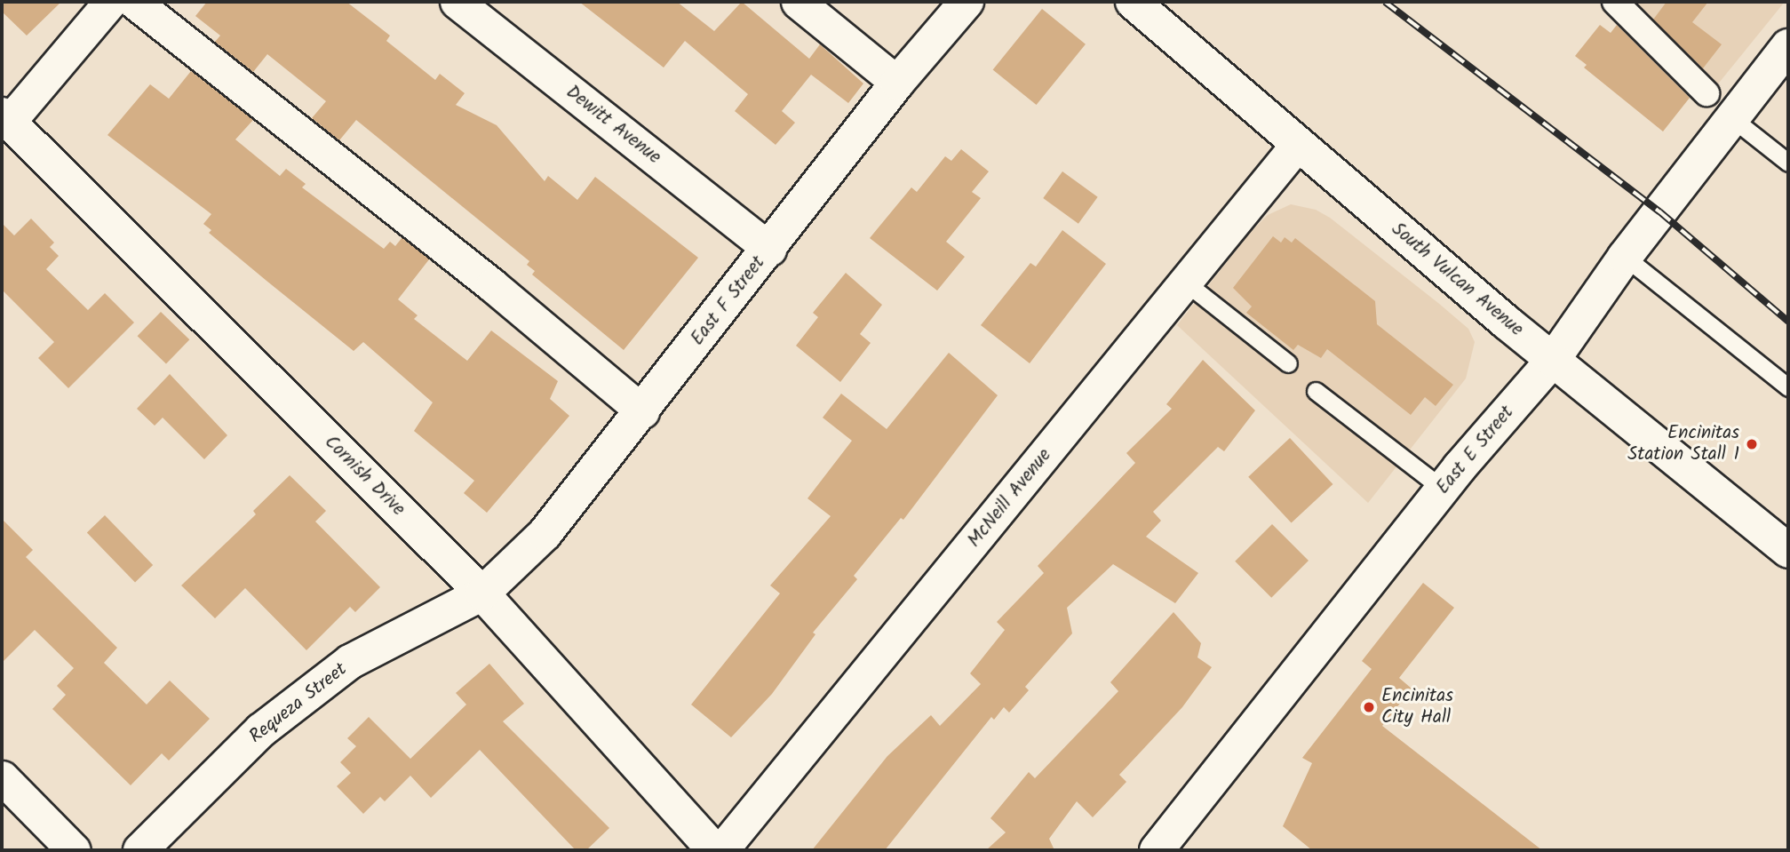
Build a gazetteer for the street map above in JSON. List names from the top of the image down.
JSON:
{
  "streets": {
    "street": [
      "Dewitt Avenue",
      "South Vulcan Avenue",
      "East F Street",
      "East E Street",
      "Cornish Drive",
      "McNeill Avenue",
      "Requeza Street"
    ]
  },
  "crossings": [
    ["Dewitt Avenue", "East F Street"],
    ["South Vulcan Avenue", "East E Street"],
    ["South Vulcan Avenue", "McNeill Avenue"],
    ["East F Street", "Cornish Drive"],
    ["East F Street", "Requeza Street"],
    ["Cornish Drive", "Requeza Street"]
  ],
  "places": ["Encinitas Station Stall 1", "Encinitas City Hall"]
}
